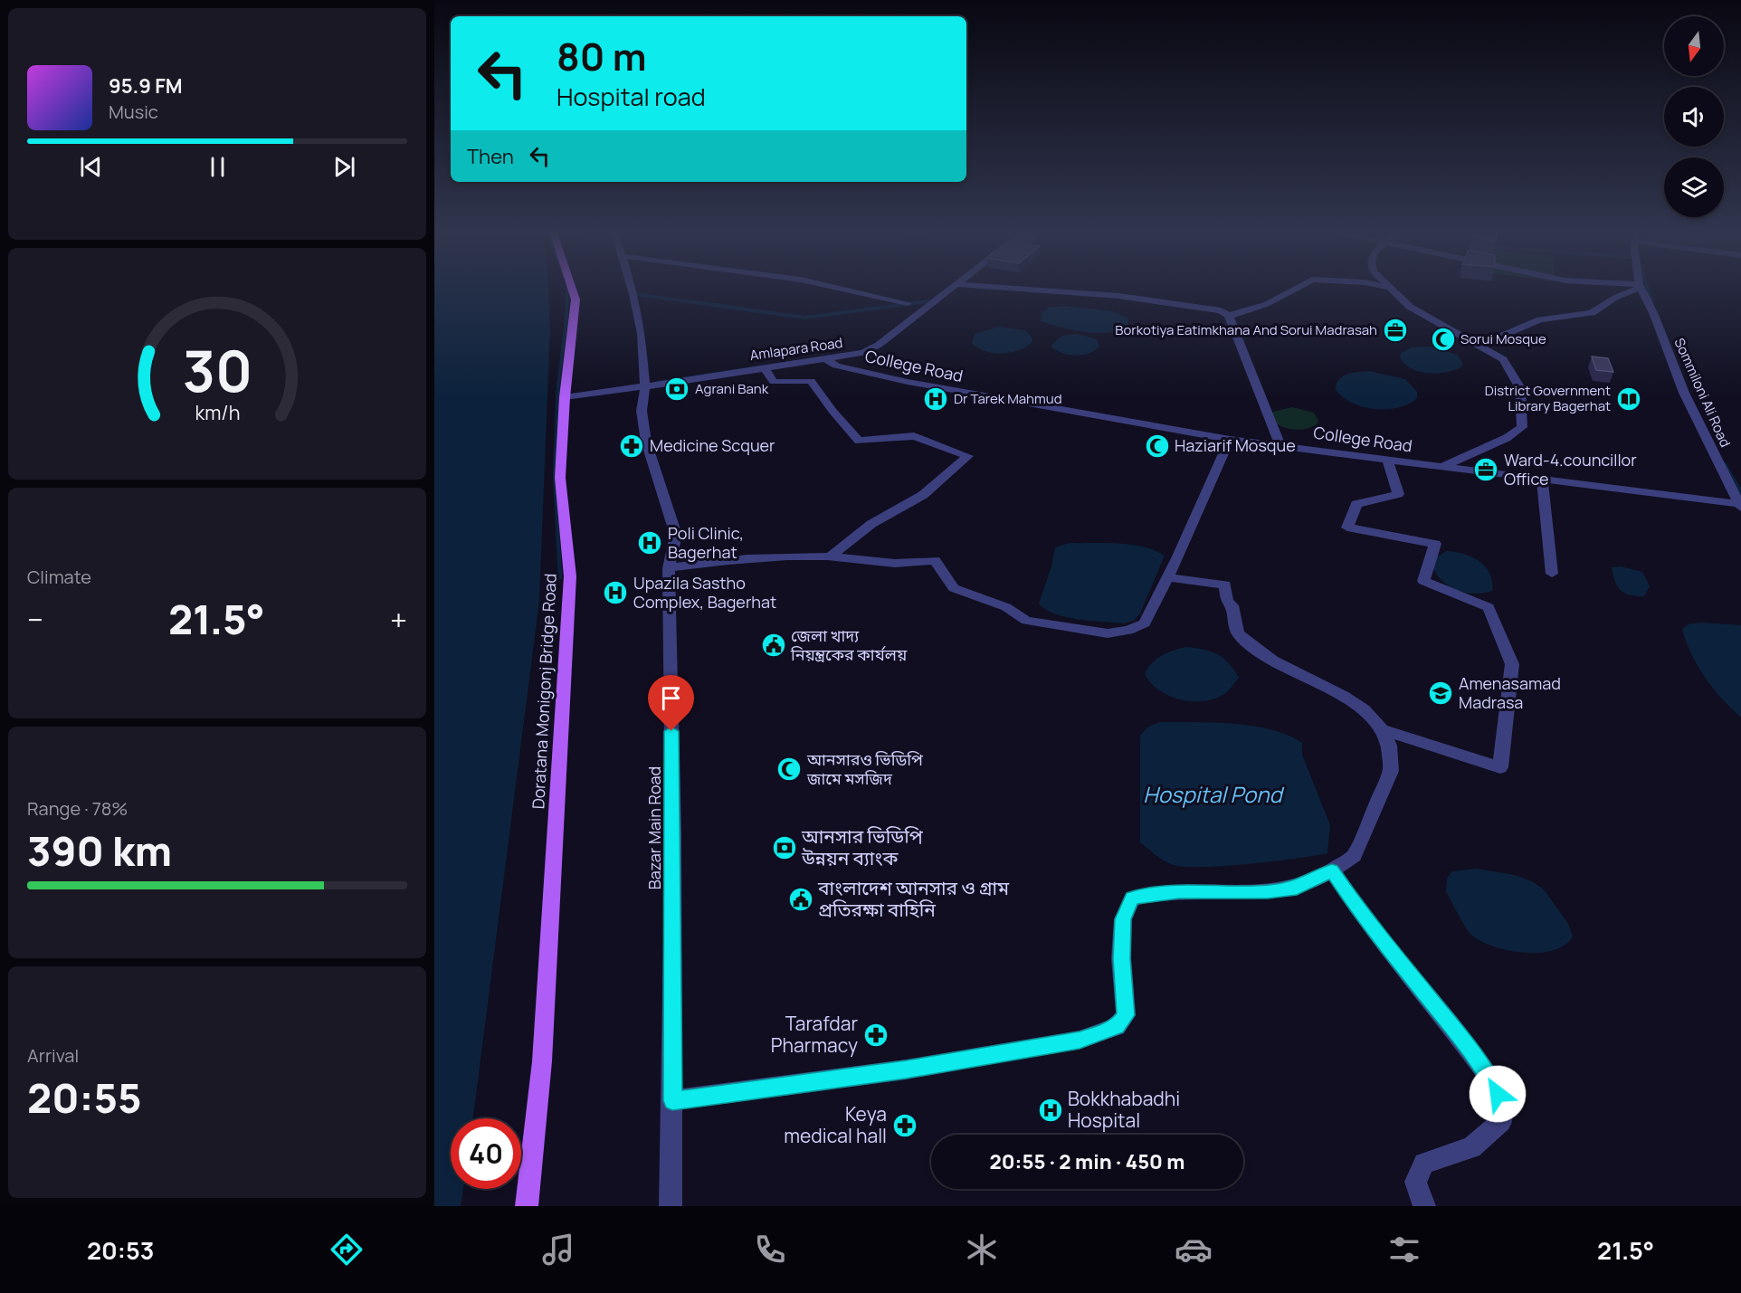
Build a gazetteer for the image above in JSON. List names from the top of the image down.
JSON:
{
  "streets": {
    "main road": ["Doratana Monigonj Bridge Road"],
    "street": [
      "Amlapara Road",
      "College Road",
      "Sommiloni Ali Road",
      "Bazar Main Road"
    ]
  },
  "crossings": [
    ["Amlapara Road", "College Road"],
    ["Amlapara Road", "Doratana Monigonj Bridge Road"],
    ["Amlapara Road", "Bazar Main Road"],
    ["College Road", "Sommiloni Ali Road"]
  ],
  "water": ["Hospital Pond"],
  "places": {
    "office": ["Borkotiya Eatimkhana And Sorui Madrasah", "Ward-4.councillor Office"],
    "mosque": ["Sorui Mosque", "Haziarif Mosque", "আনসারও ভিডিপি জামে মসজিদ"],
    "bank": ["Agrani Bank", "আনসার ভিডিপি উন্নয়ন ব্যাংক"],
    "hospital": [
      "Dr Tarek Mahmud",
      "Poli Clinic, Bagerhat",
      "Upazila Sastho Complex, Bagerhat",
      "Bokkhabadhi Hospital"
    ],
    "library": ["District Government Library Bagerhat"],
    "pharmacy": ["Medicine Scquer", "Tarafdar Pharmacy", "Keya medical hall"],
    "public building": ["জেলা খাদ্য নিয়ন্ত্রকের কার্যলয়", "বাংলাদেশ আনসার ও গ্রাম প্রতিরক্ষা বাহিনি"],
    "school or university": ["Amenasamad Madrasa"]
  },
  "north": "bottom",
  "page": {
    "turn": ["80 m", "Hospital road"],
    "song": ["95.9 FM", "Music"],
    "then": "Then",
    "tile": [
      "Climate",
      ["Range · 78%", "390 km"],
      ["Arrival", "20:55"]
    ],
    "heat": ["−", "21.5°", "+"],
    "limit": "40",
    "trip": "20:55 · 2 min · 450 m",
    "tabs": ["20:53", "21.5°"],
    "gauge": ["30", "km/h"]
  }
}
